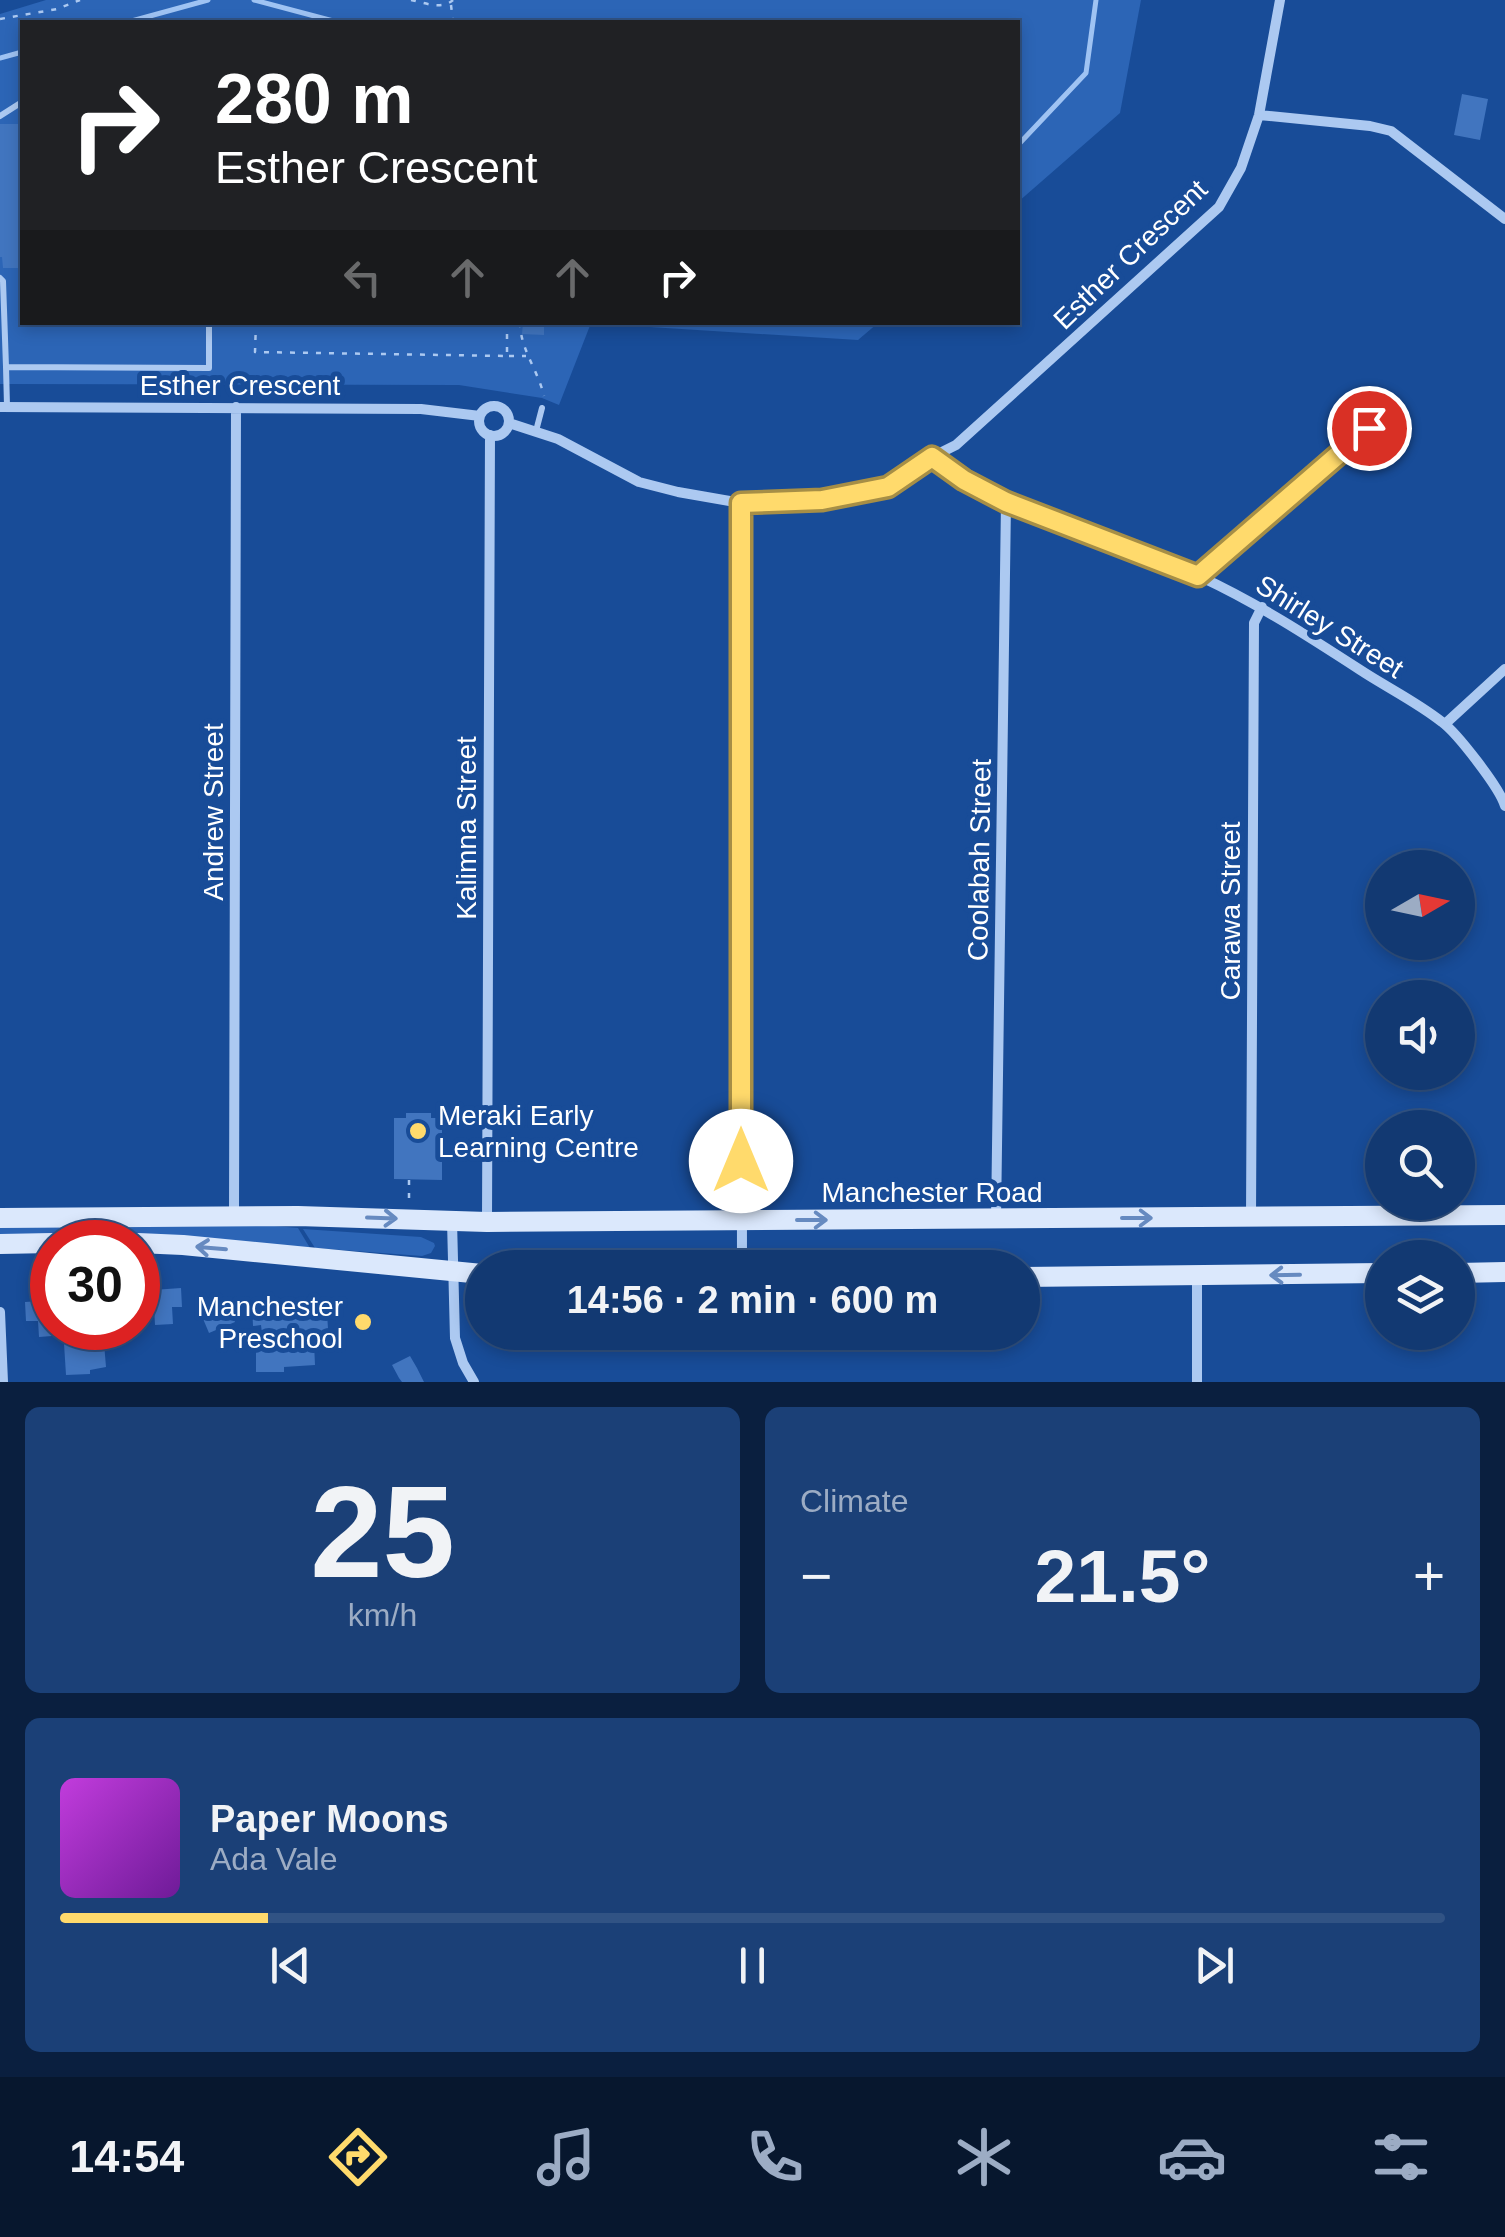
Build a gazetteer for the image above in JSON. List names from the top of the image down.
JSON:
{
  "streets": {
    "main road": ["Manchester Road"],
    "street": [
      "Esther Crescent",
      "Shirley Street",
      "Andrew Street",
      "Kalimna Street",
      "Coolabah Street",
      "Carawa Street"
    ]
  },
  "crossings": [
    ["Esther Crescent", "Shirley Street"],
    ["Esther Crescent", "Andrew Street"],
    ["Esther Crescent", "Kalimna Street"],
    ["Shirley Street", "Coolabah Street"],
    ["Shirley Street", "Carawa Street"],
    ["Andrew Street", "Manchester Road"],
    ["Kalimna Street", "Manchester Road"],
    ["Coolabah Street", "Manchester Road"],
    ["Carawa Street", "Manchester Road"]
  ],
  "places": ["Meraki Early Learning Centre", "Manchester Preschool"],
  "north": "right",
  "page": {
    "turn": ["280 m", "Esther Crescent"],
    "limit": "30",
    "trip": "14:56 · 2 min · 600 m",
    "tile": [
      ["25", "km/h"],
      "Climate"
    ],
    "heat": ["−", "21.5°", "+"],
    "song": ["Paper Moons", "Ada Vale"],
    "tabs": "14:54"
  }
}
